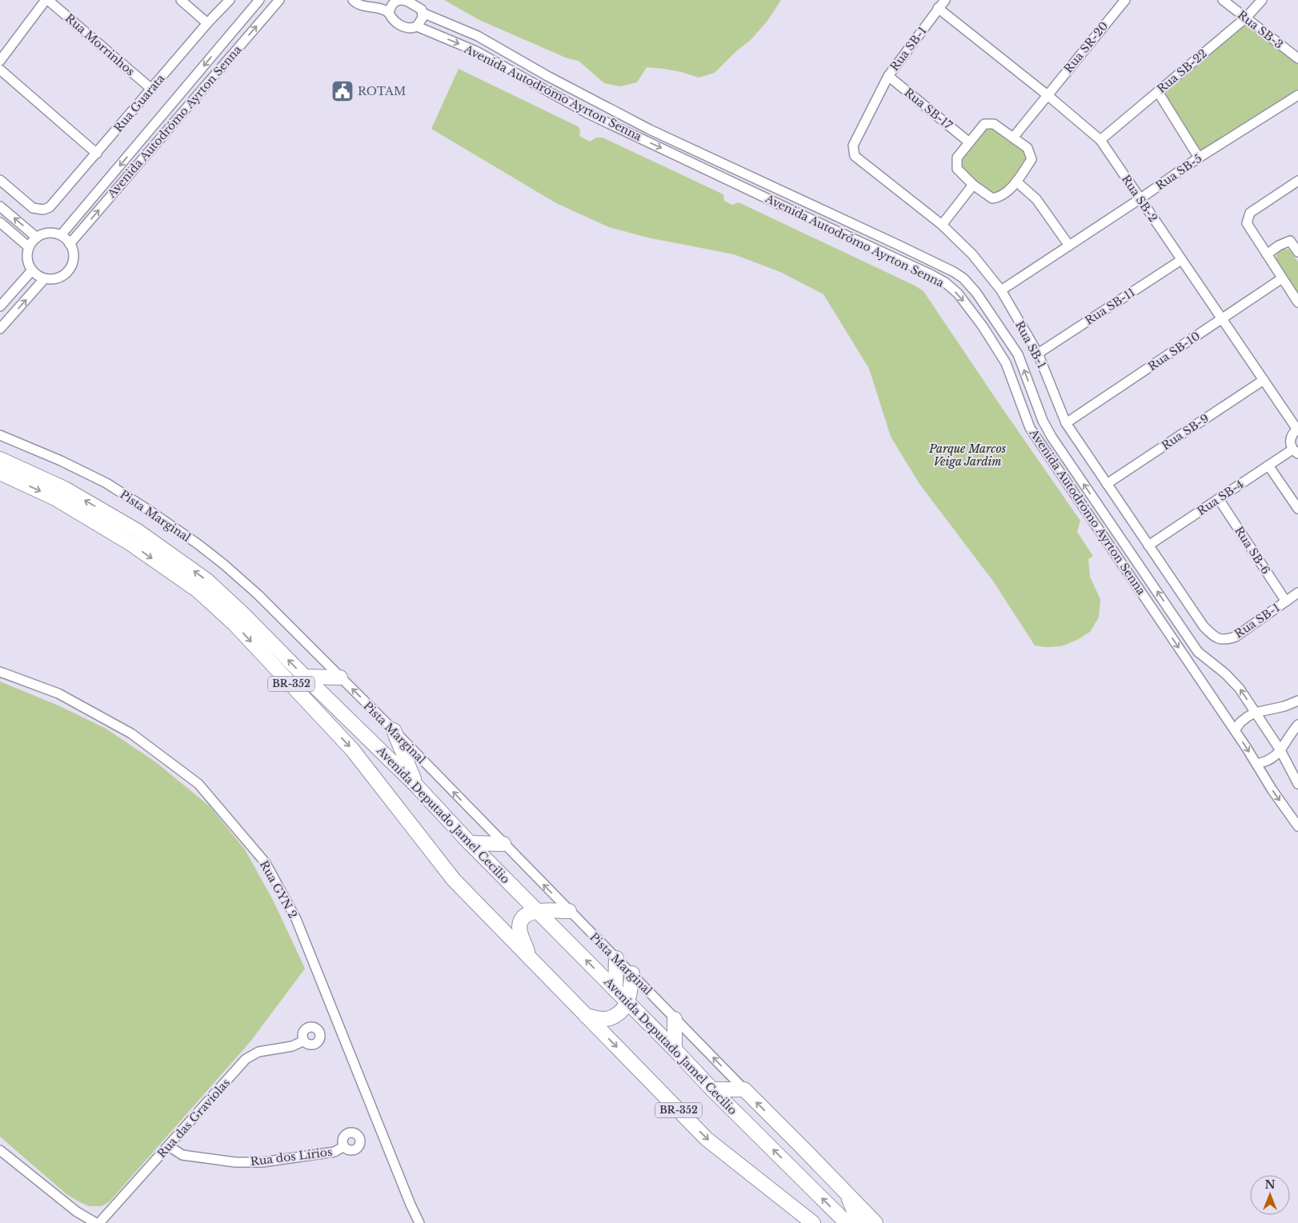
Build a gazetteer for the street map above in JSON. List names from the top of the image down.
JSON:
{
  "streets": {
    "highway": ["BR-352", "Avenida Deputado Jamel Cecilio"],
    "street": [
      "Rua SB-3",
      "Rua Morrinhos",
      "Rua SR-20",
      "Rua SB-1",
      "Rua SB-22",
      "Avenida Autodrómo Ayrton Senna",
      "Rua Guarata",
      "Rua SB-17",
      "Rua SB-5",
      "Rua SB-2",
      "Rua SB-11",
      "Rua SB-10",
      "Rua SB-9",
      "Rua SB-4",
      "Pista Marginal",
      "Rua SB-6",
      "Rua GYN 2",
      "Rua das Graviolas",
      "Rua dos Lírios"
    ]
  },
  "crossings": [
    ["Rua SB-3", "Rua SB-22"],
    ["Rua Morrinhos", "Rua Guarata"],
    ["Rua SR-20", "Rua SB-17"],
    ["Rua SR-20", "Rua SB-2"],
    ["Rua SB-1", "Rua SB-17"],
    ["Rua SB-1", "Rua SB-5"],
    ["Rua SB-1", "Rua SB-2"],
    ["Rua SB-1", "Rua SB-11"],
    ["Rua SB-1", "Rua SB-10"],
    ["Rua SB-1", "Rua SB-9"],
    ["Rua SB-1", "Rua SB-4"],
    ["Rua SB-1", "Rua SB-6"],
    ["Rua SB-22", "Rua SB-2"],
    ["Rua SB-5", "Rua SB-2"],
    ["Rua SB-2", "Rua SB-11"],
    ["Rua SB-2", "Rua SB-10"],
    ["Rua SB-2", "Rua SB-9"],
    ["Rua SB-4", "Rua SB-6"],
    ["BR-352", "Avenida Deputado Jamel Cecilio"],
    ["Rua das Graviolas", "Rua dos Lírios"]
  ],
  "one_way": ["Pista Marginal"],
  "parks": ["Parque Marcos Veiga Jardim"],
  "places": {
    "public building": ["ROTAM"]
  },
  "north": "top"
}
